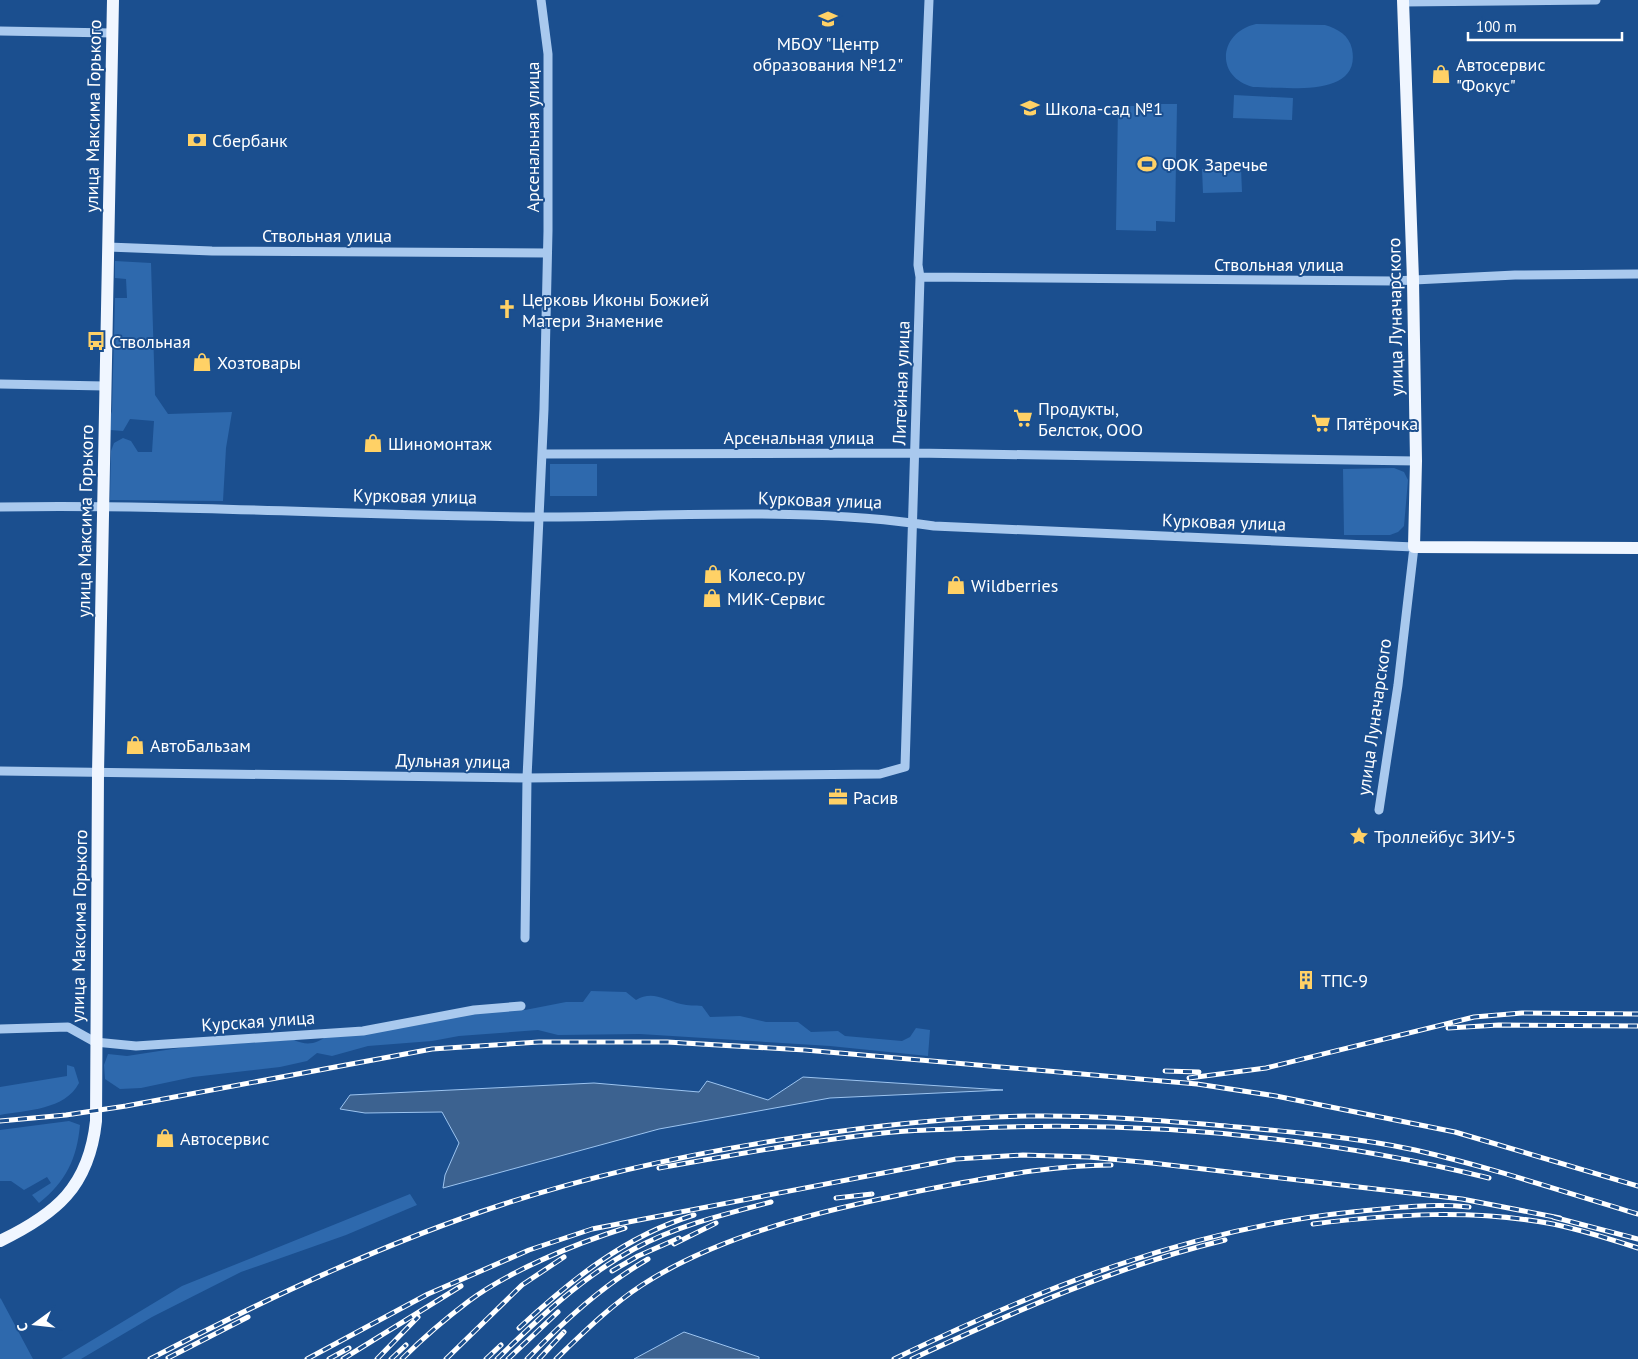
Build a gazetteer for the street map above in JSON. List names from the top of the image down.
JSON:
{
  "streets": {
    "main road": ["улица Максима Горького", "улица Луначарского", "Курковая улица"],
    "street": [
      "Арсенальная улица",
      "Ствольная улица",
      "Литейная улица",
      "Дульная улица",
      "Курская улица"
    ]
  },
  "crossings": [
    ["улица Максима Горького", "Ствольная улица"],
    ["улица Максима Горького", "Курковая улица"],
    ["улица Максима Горького", "Дульная улица"],
    ["улица Максима Горького", "Курская улица"],
    ["Арсенальная улица", "Ствольная улица"],
    ["Арсенальная улица", "улица Луначарского"],
    ["Арсенальная улица", "Литейная улица"],
    ["Арсенальная улица", "Курковая улица"],
    ["Арсенальная улица", "Дульная улица"],
    ["Ствольная улица", "улица Луначарского"],
    ["Ствольная улица", "Литейная улица"],
    ["улица Луначарского", "Курковая улица"],
    ["Литейная улица", "Курковая улица"],
    ["Литейная улица", "Дульная улица"]
  ],
  "places": {
    "school or university": ["МБОУ \"Центр образования №12\"", "Школа-сад №1"],
    "shop": [
      "Автосервис \"Фокус\"",
      "Хозтовары",
      "Шиномонтаж",
      "Колесо.ру",
      "Wildberries",
      "МИК-Сервис",
      "АвтоБальзам",
      "Автосервис"
    ],
    "bank": ["Сбербанк"],
    "sports": ["ФОК Заречье"],
    "church": ["Церковь Иконы Божией Матери Знамение"],
    "bus stop": ["Ствольная"],
    "supermarket": ["Продукты, Белсток, ООО", "Пятёрочка"],
    "office": ["Расив"],
    "place": ["Троллейбус ЗИУ-5"],
    "building": ["ТПС-9"]
  },
  "scale_bar": "100 m",
  "north": "left"
}
